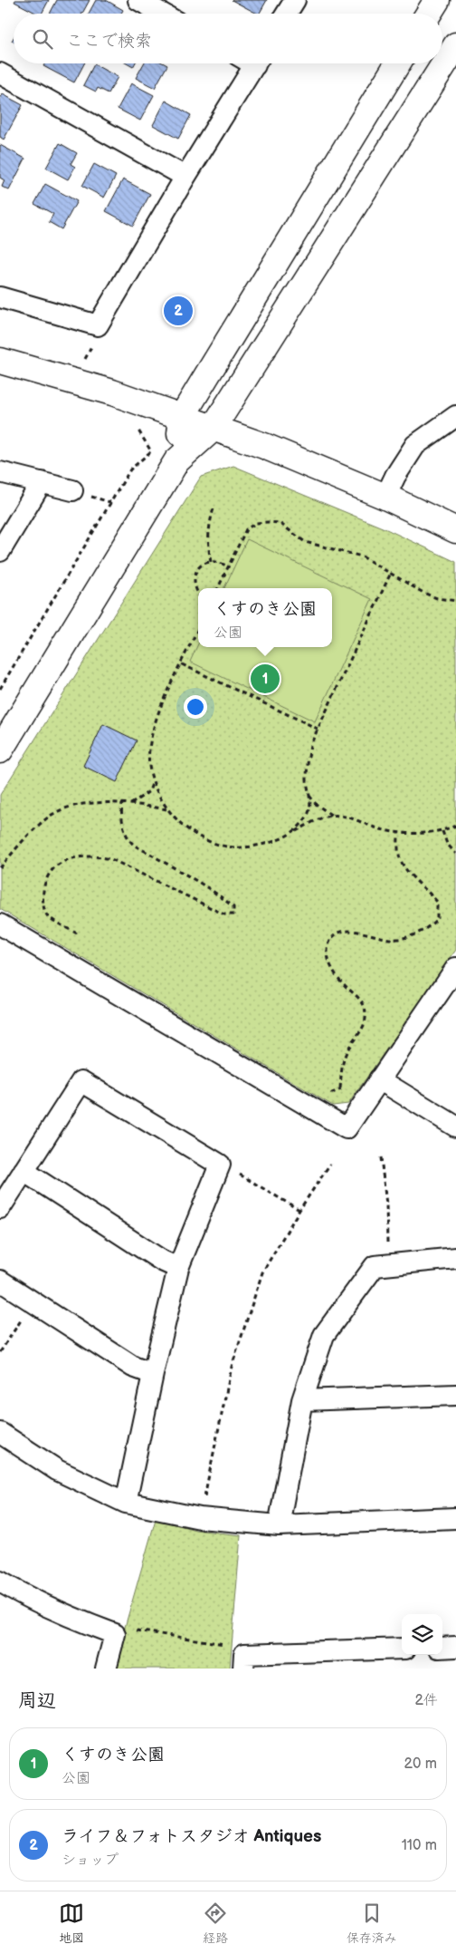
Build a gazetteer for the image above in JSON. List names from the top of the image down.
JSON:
{
  "page": {
    "search": "ここで検索",
    "pins": ["2", "1"],
    "popup": ["くすのき公園", "公園"],
    "heading": ["周辺", "2件"],
    "list": [
      {
        "mark": "1",
        "name": "くすのき公園",
        "note": "公園",
        "value": "20 m"
      },
      {
        "mark": "2",
        "name": "ライフ＆フォトスタジオ Antiques",
        "note": "ショップ",
        "value": "110 m"
      }
    ],
    "nav": ["地図", "経路", "保存済み"]
  }
}
